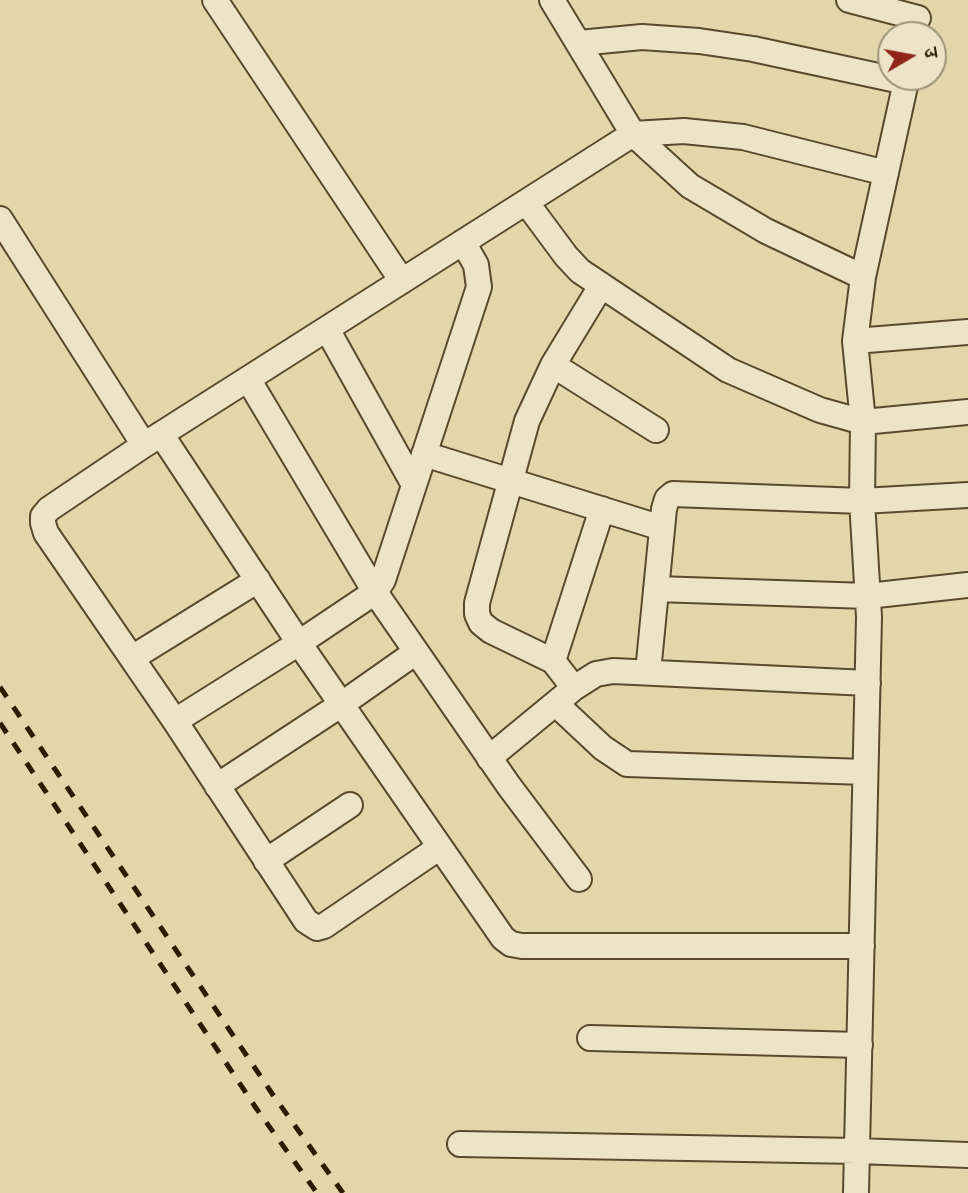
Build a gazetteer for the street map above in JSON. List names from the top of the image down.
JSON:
{
  "north": "right"
}
